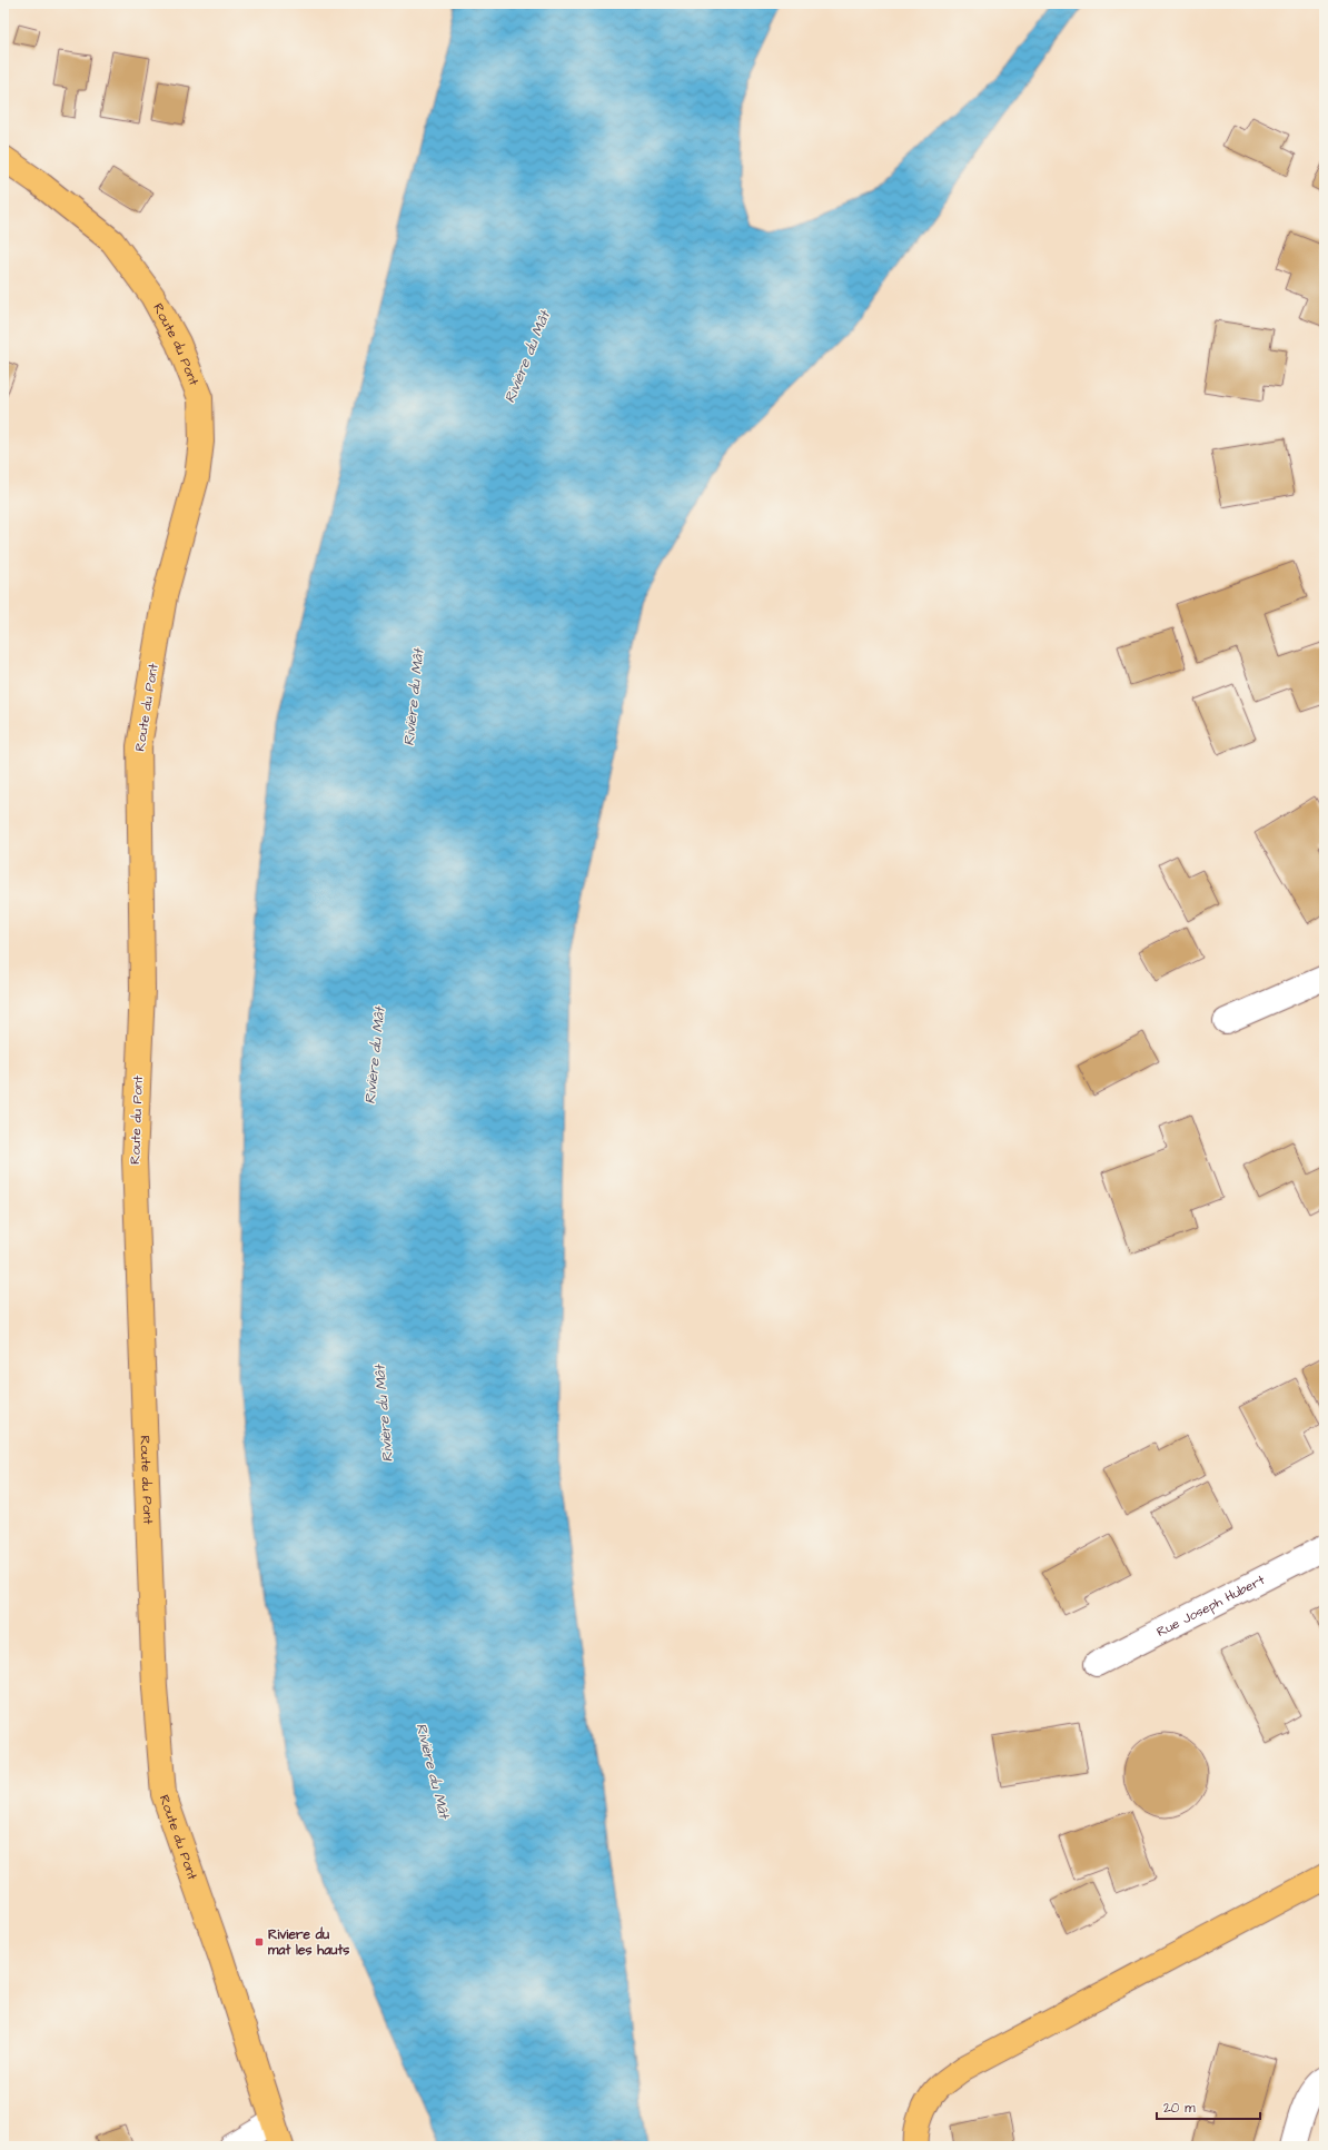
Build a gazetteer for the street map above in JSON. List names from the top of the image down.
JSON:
{
  "streets": {
    "main road": ["Route du Pont"],
    "street": ["Rue Joseph Hubert"]
  },
  "water": ["Rivière du Mât"],
  "places": {
    "transit": ["Riviere du mat les hauts"]
  },
  "scale_bar": "20 m"
}
